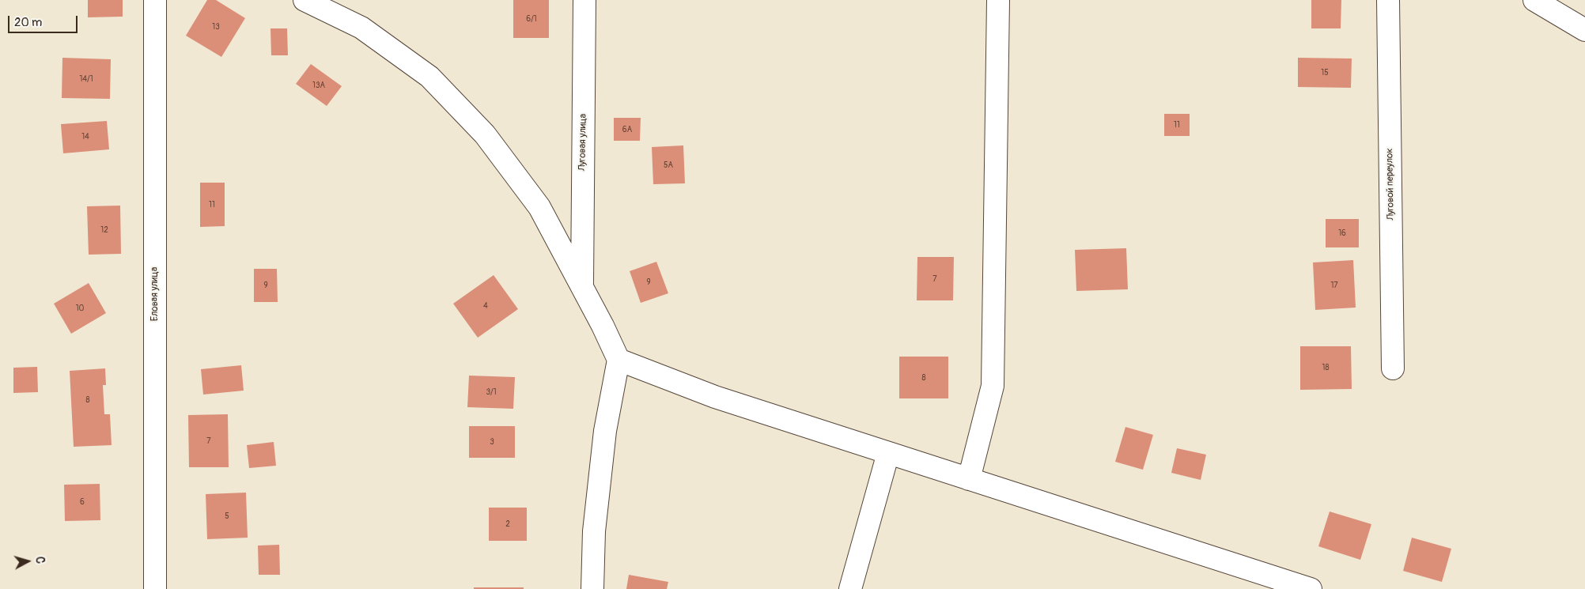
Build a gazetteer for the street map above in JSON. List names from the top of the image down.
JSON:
{
  "streets": {
    "street": ["Луговая улица", "Луговой переулок", "Еловая улица"]
  },
  "house_numbers": [
    "6/1",
    "13",
    "15",
    "14/1",
    "13А",
    "11",
    "6А",
    "14",
    "5А",
    "11",
    "12",
    "16",
    "7",
    "9",
    "9",
    "17",
    "4",
    "10",
    "18",
    "8",
    "3/1",
    "8",
    "7",
    "3",
    "6",
    "5",
    "2"
  ],
  "scale_bar": "20 m",
  "north": "right"
}
